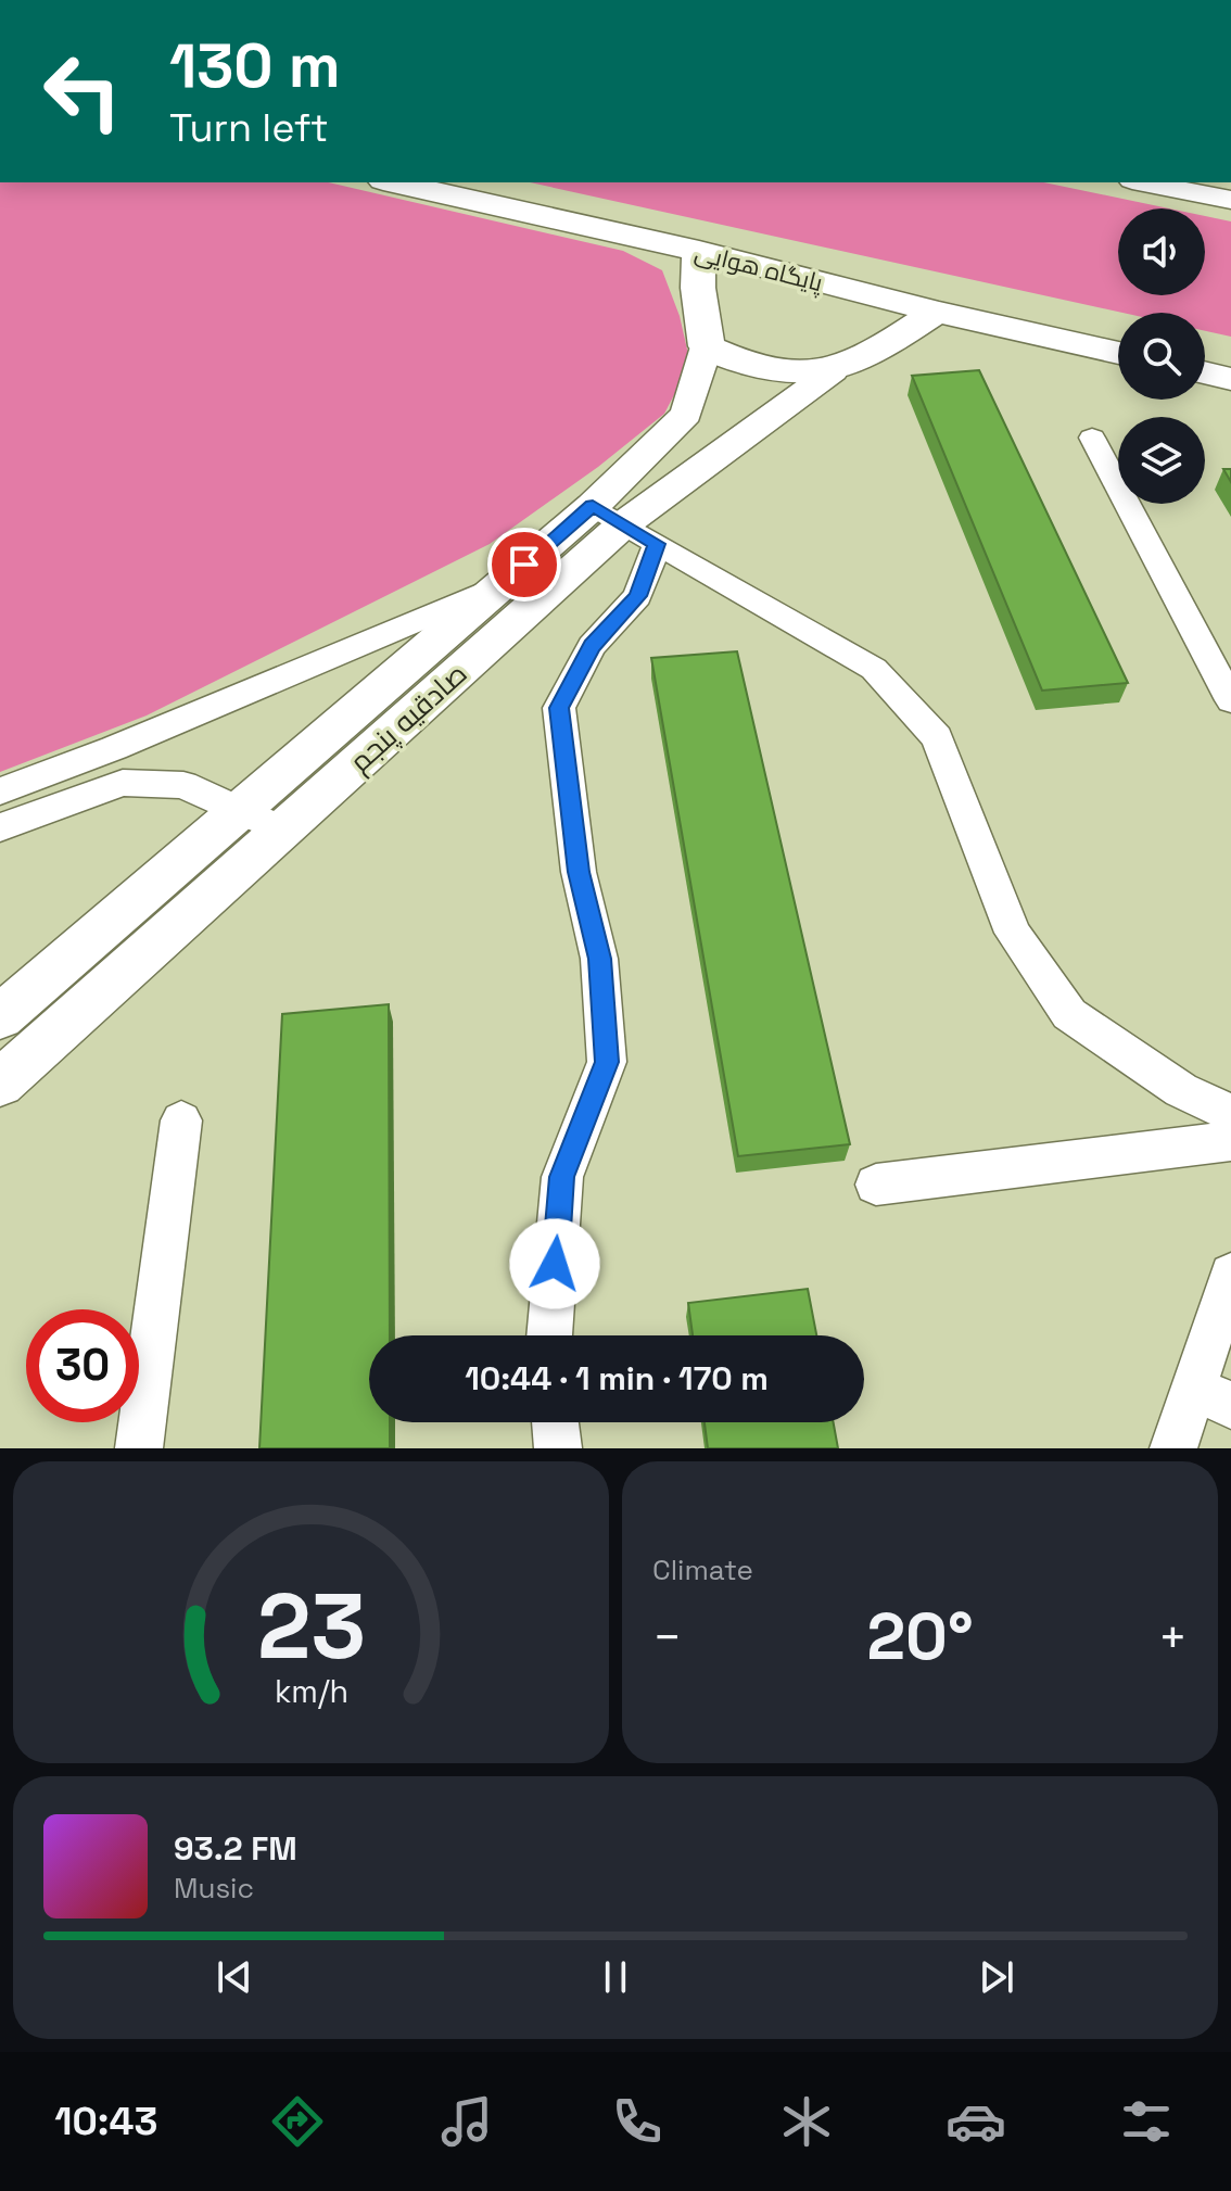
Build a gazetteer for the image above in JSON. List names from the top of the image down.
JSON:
{
  "streets": {
    "main road": ["پایگاه هوایی"],
    "street": ["صادقیه پنجم"]
  },
  "page": {
    "turn": ["130 m", "Turn left"],
    "limit": "30",
    "trip": "10:44 · 1 min · 170 m",
    "tile": "Climate",
    "heat": ["−", "20°", "+"],
    "song": ["93.2 FM", "Music"],
    "tabs": "10:43",
    "gauge": ["23", "km/h"]
  }
}
